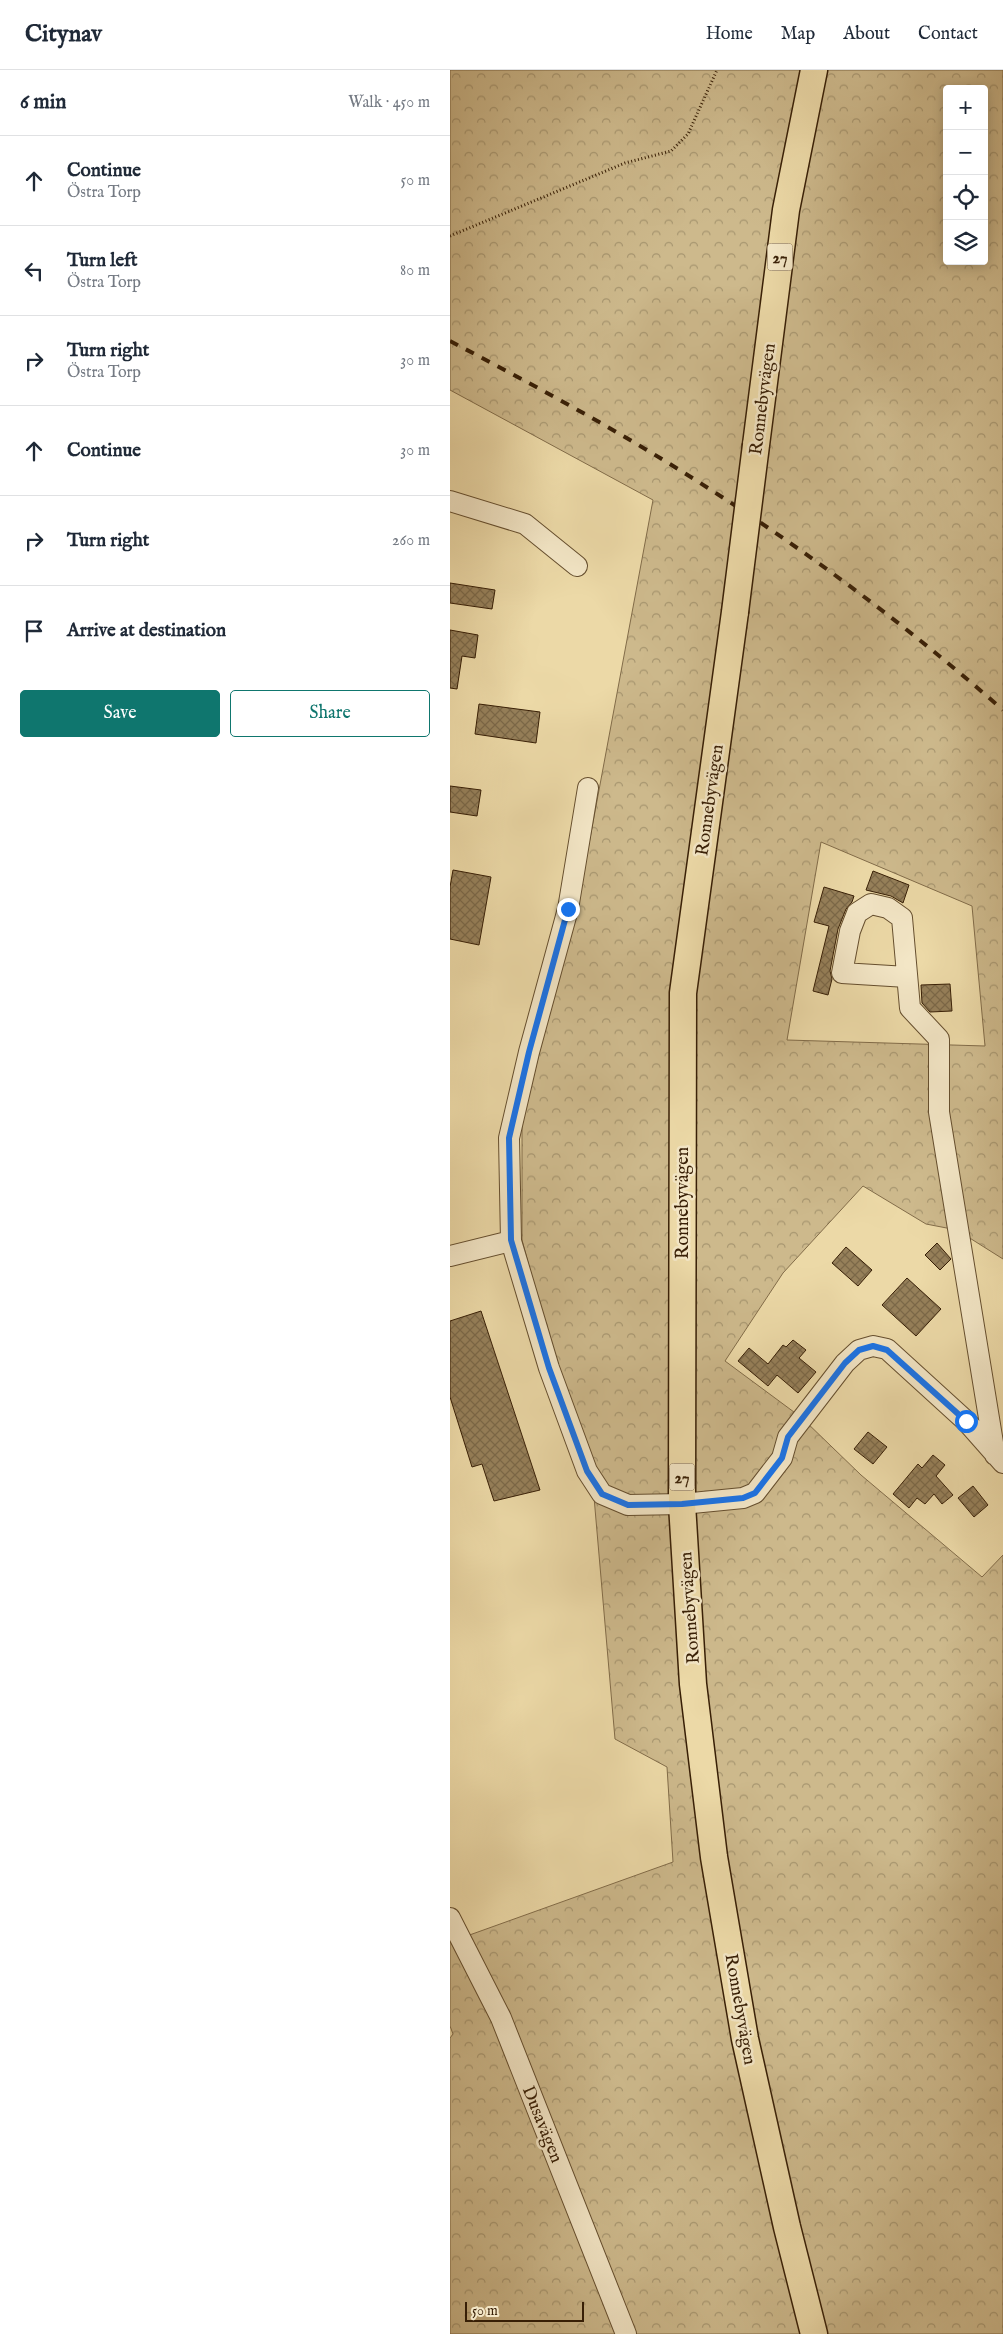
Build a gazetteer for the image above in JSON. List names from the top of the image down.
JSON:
{
  "streets": {
    "main road": ["27", "Ronnebyvägen"],
    "street": ["Dusavägen"]
  },
  "scale_bar": "50 m",
  "page": {
    "header": "Citynav",
    "nav": [
      "Home",
      "Map",
      "About",
      "Contact"
    ],
    "heading": ["6 min", "Walk · 450 m"],
    "map_buttons": ["+", "−"],
    "list": [
      ["Continue", "Östra Torp", "50 m"],
      ["Turn left", "Östra Torp", "80 m"],
      ["Turn right", "Östra Torp", "30 m"],
      ["Continue", "30 m"],
      ["Turn right", "260 m"],
      "Arrive at destination"
    ],
    "buttons": ["Save", "Share"],
    "scale": "50 m"
  }
}
